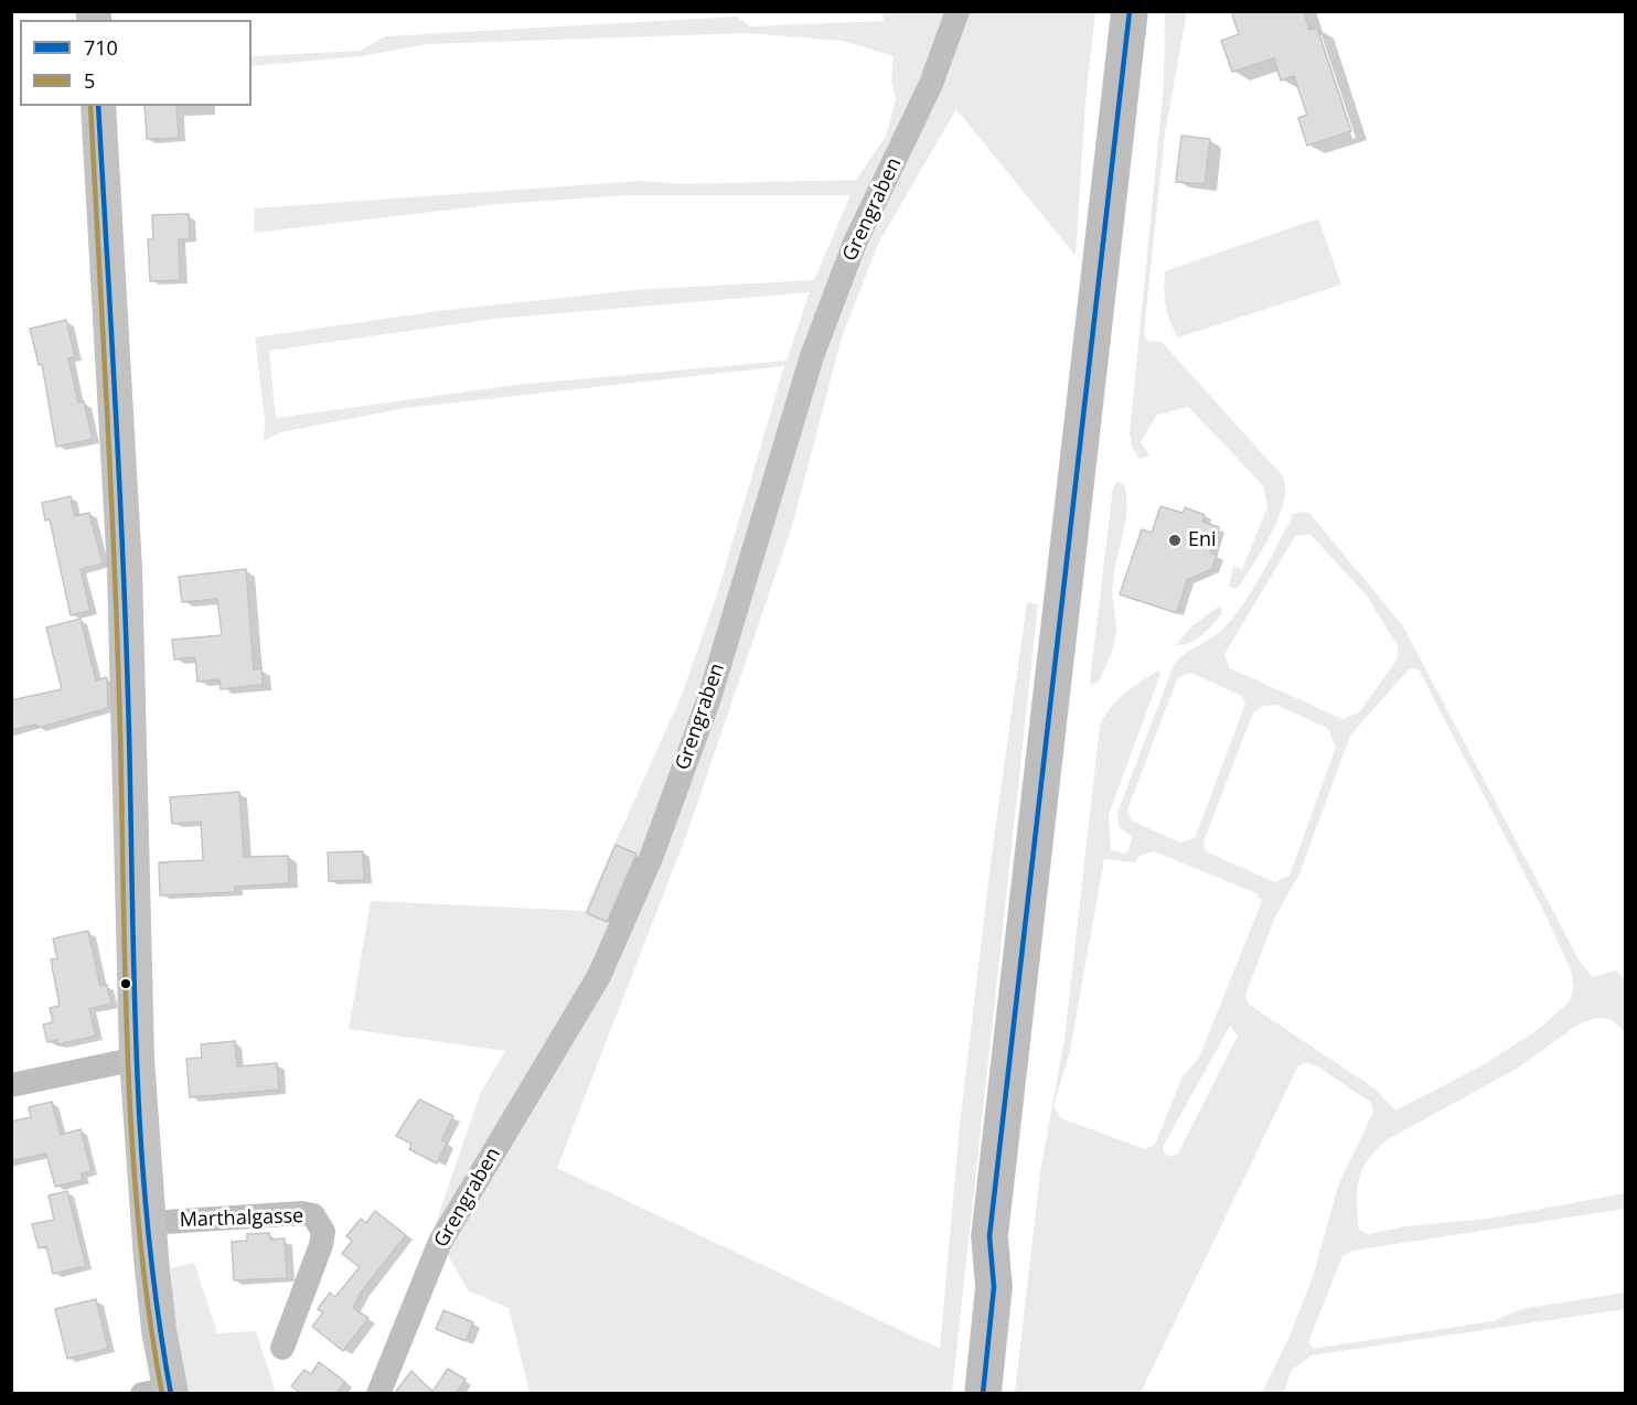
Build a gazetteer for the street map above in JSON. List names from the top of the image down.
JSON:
{
  "streets": {
    "street": ["Grengraben", "Marthalgasse"]
  },
  "places": ["Eni"],
  "lines": ["transit line 710", "transit line 5"],
  "legend": ["710", "5"]
}
